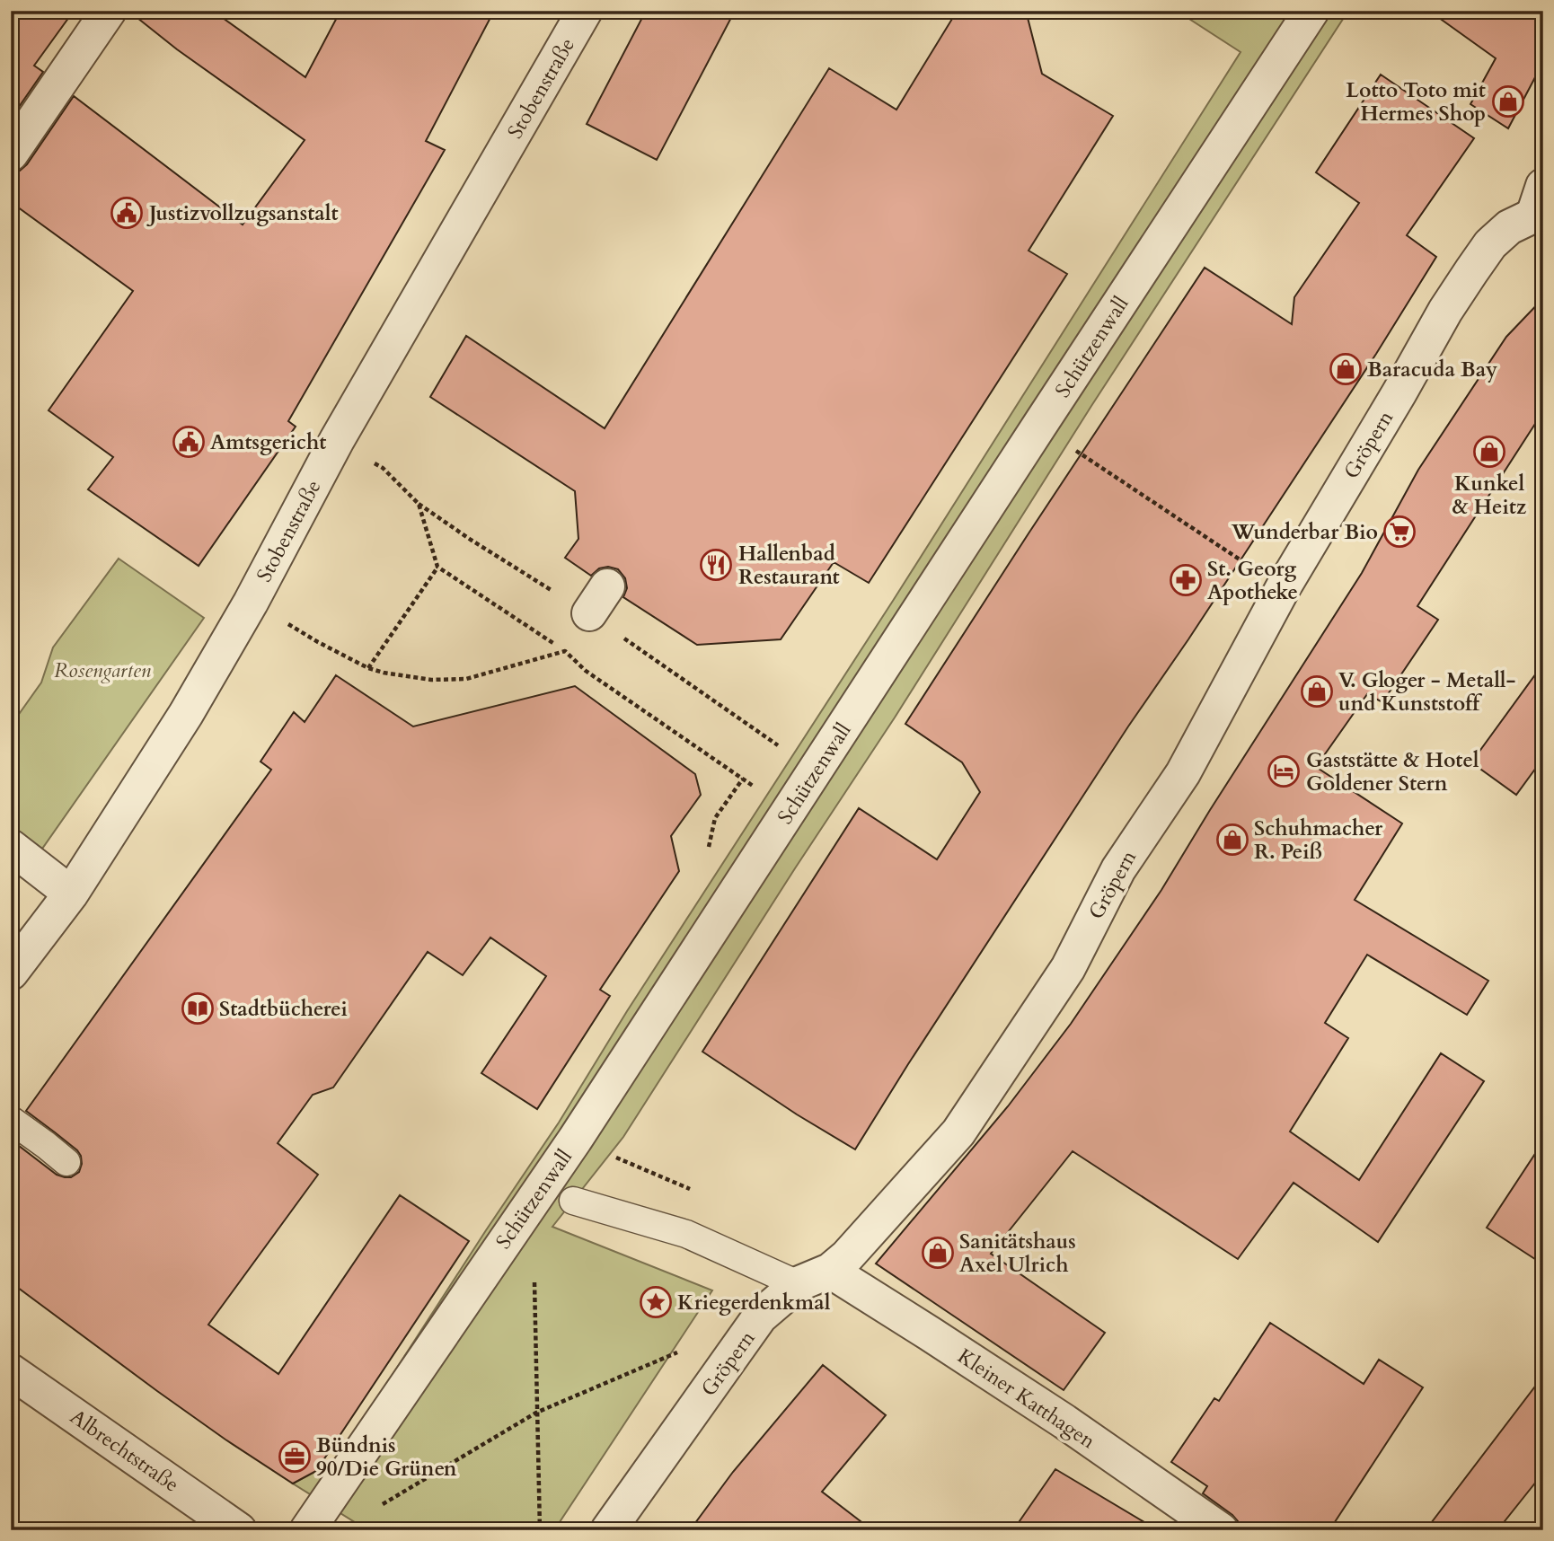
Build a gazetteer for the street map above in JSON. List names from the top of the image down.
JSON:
{
  "streets": {
    "street": [
      "Stobenstraße",
      "Schützenwall",
      "Gröpern",
      "Kleiner Katthagen",
      "Albrechtstraße"
    ]
  },
  "crossings": [
    ["Gröpern", "Kleiner Katthagen"]
  ],
  "parks": ["Rosengarten"],
  "places": {
    "shop": [
      "Lotto Toto mit Hermes Shop",
      "Baracuda Bay",
      "Kunkel & Heitz",
      "V. Gloger - Metall- und Kunststoff",
      "Schuhmacher R. Peiß",
      "Sanitätshaus Axel Ulrich"
    ],
    "public building": ["Justizvollzugsanstalt", "Amtsgericht"],
    "supermarket": ["Wunderbar Bio"],
    "restaurant": ["Hallenbad Restaurant"],
    "pharmacy": ["St. Georg Apotheke"],
    "hotel": ["Gaststätte & Hotel Goldener Stern"],
    "library": ["Stadtbücherei"],
    "place": ["Kriegerdenkmal"],
    "office": ["Bündnis 90/Die Grünen"]
  }
}
